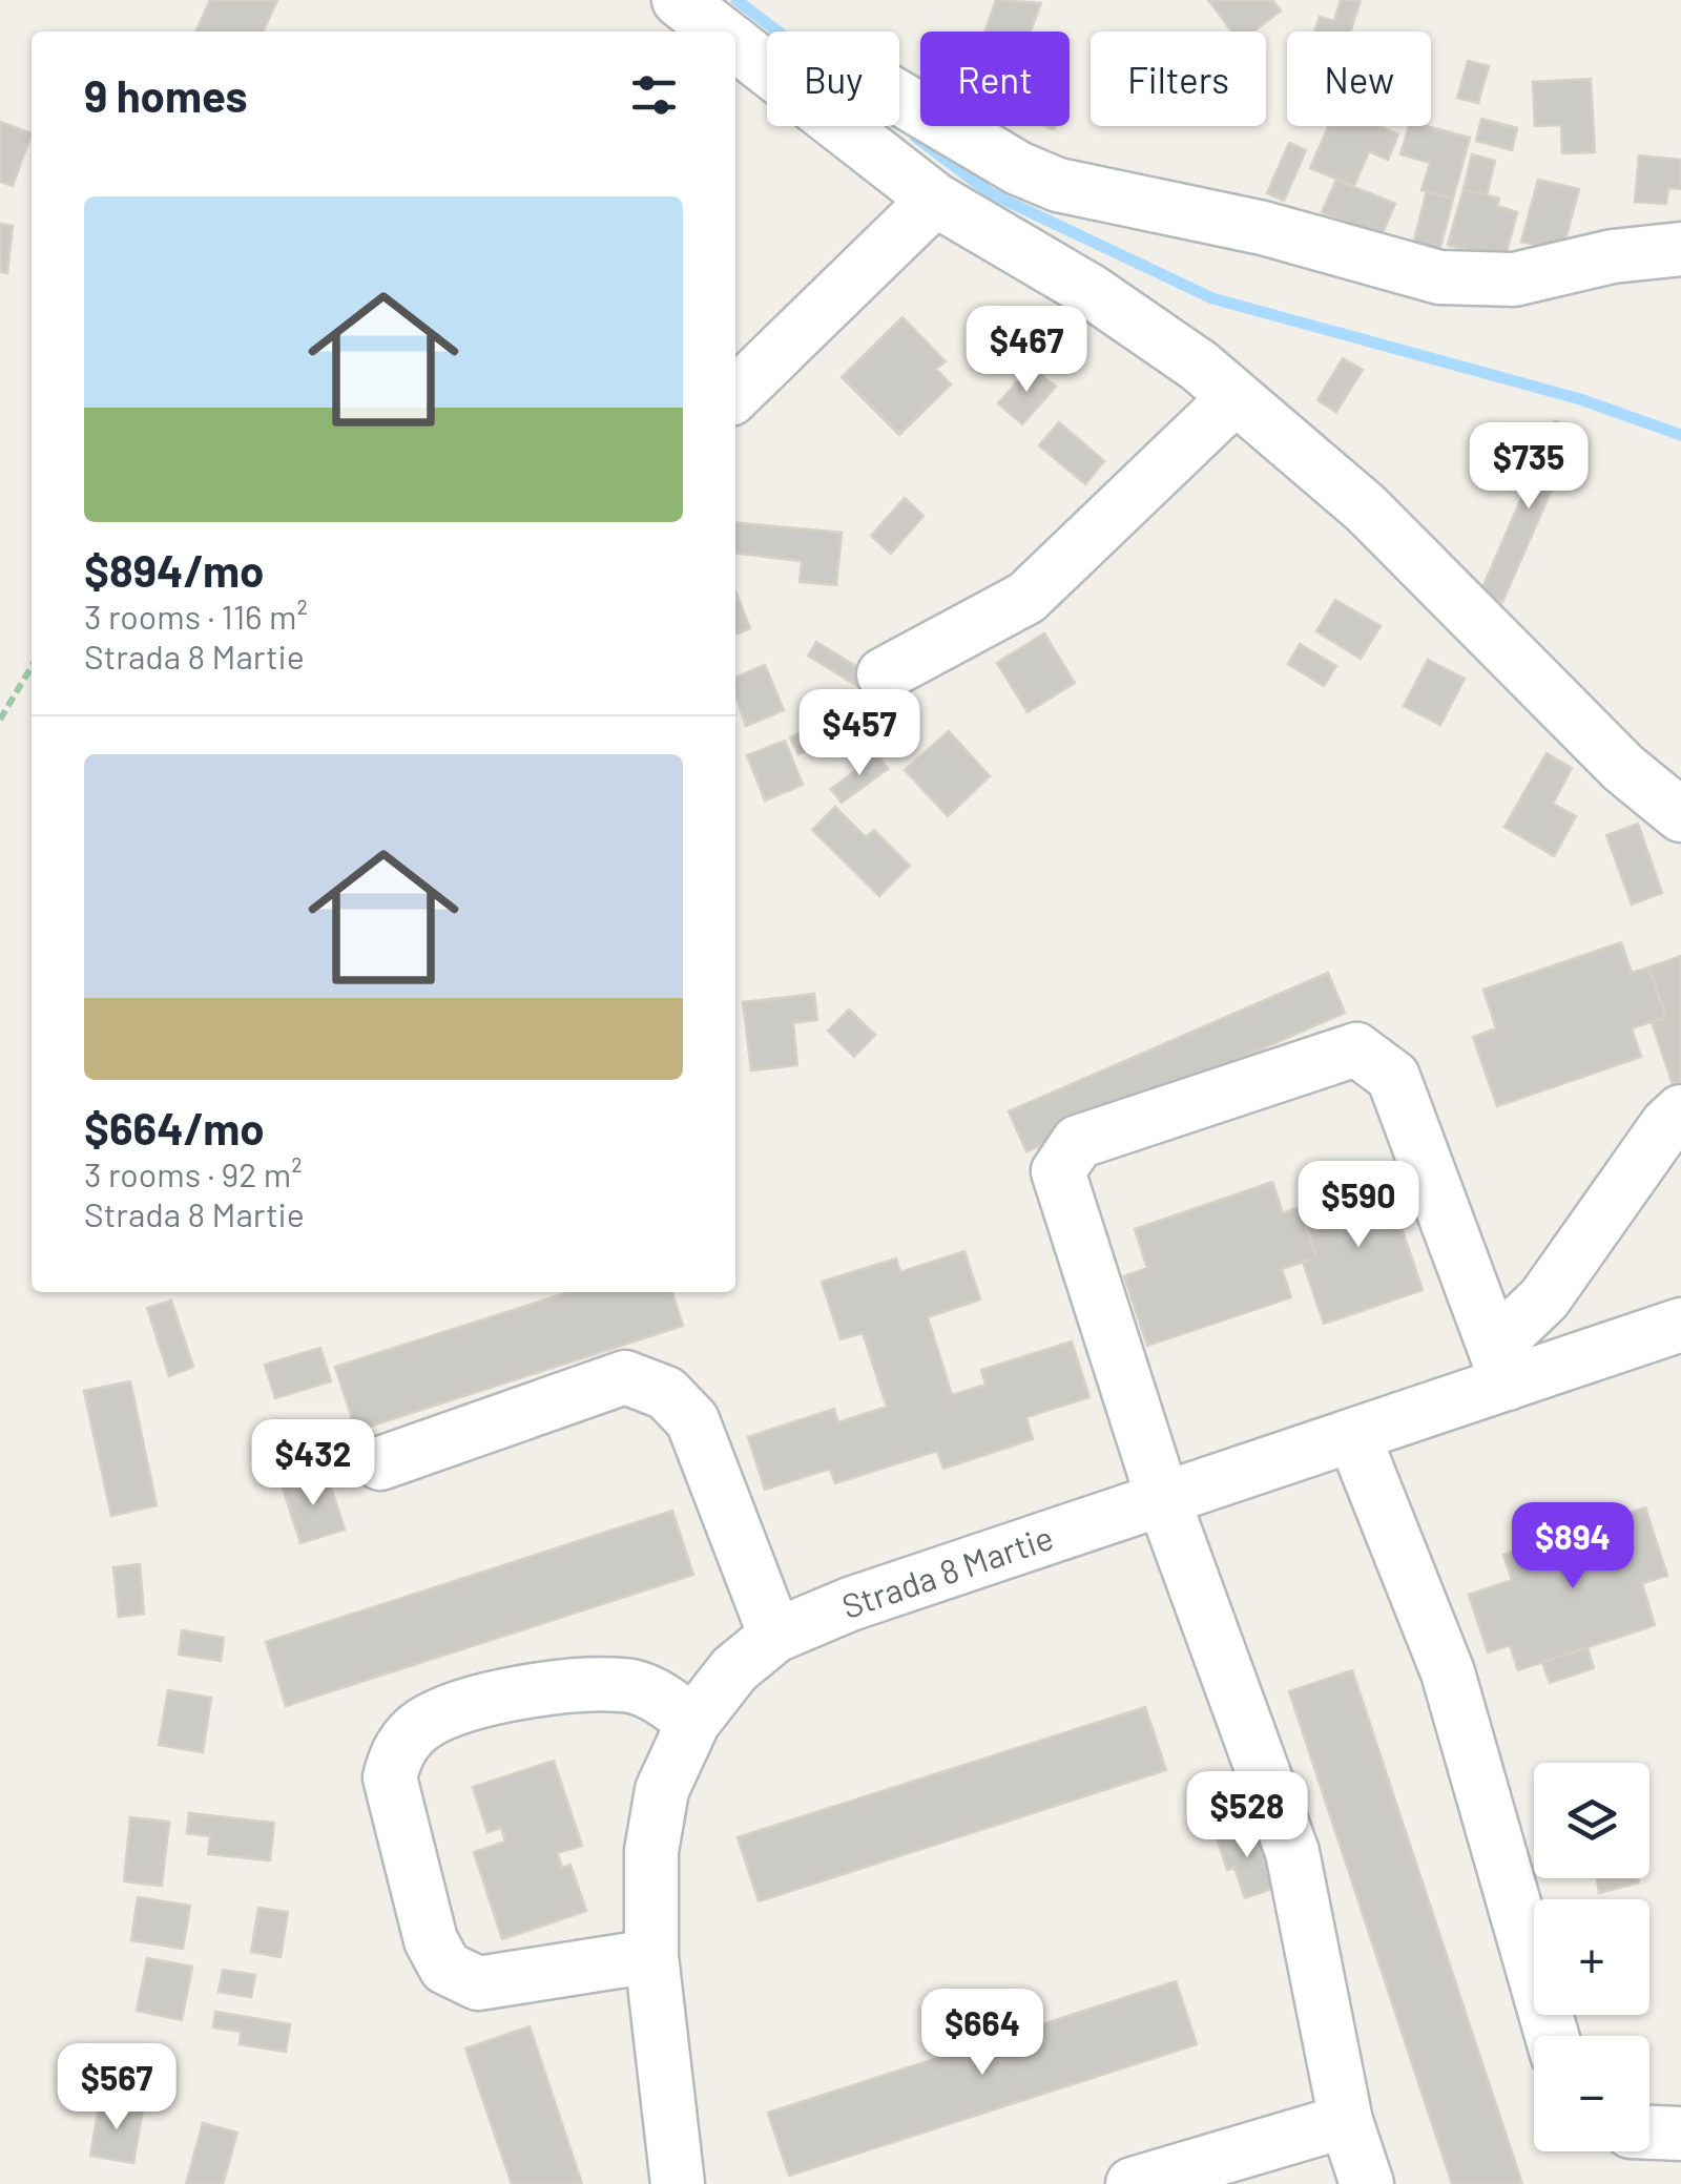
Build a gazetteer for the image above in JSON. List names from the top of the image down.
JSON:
{
  "streets": {
    "street": ["Strada 8 Martie"]
  },
  "page": {
    "chip": [
      "Buy",
      "Rent",
      "Filters",
      "New"
    ],
    "heading": "9 homes",
    "list": [
      {
        "name": "$894/mo",
        "note": "3 rooms · 116 m² · Strada 8 Martie"
      },
      {
        "name": "$664/mo",
        "note": "3 rooms · 92 m² · Strada 8 Martie"
      }
    ],
    "price": [
      "$467",
      "$735",
      "$457",
      "$590",
      "$432",
      "$894",
      "$528",
      "$664",
      "$567"
    ],
    "map_buttons": ["+", "−"]
  }
}
